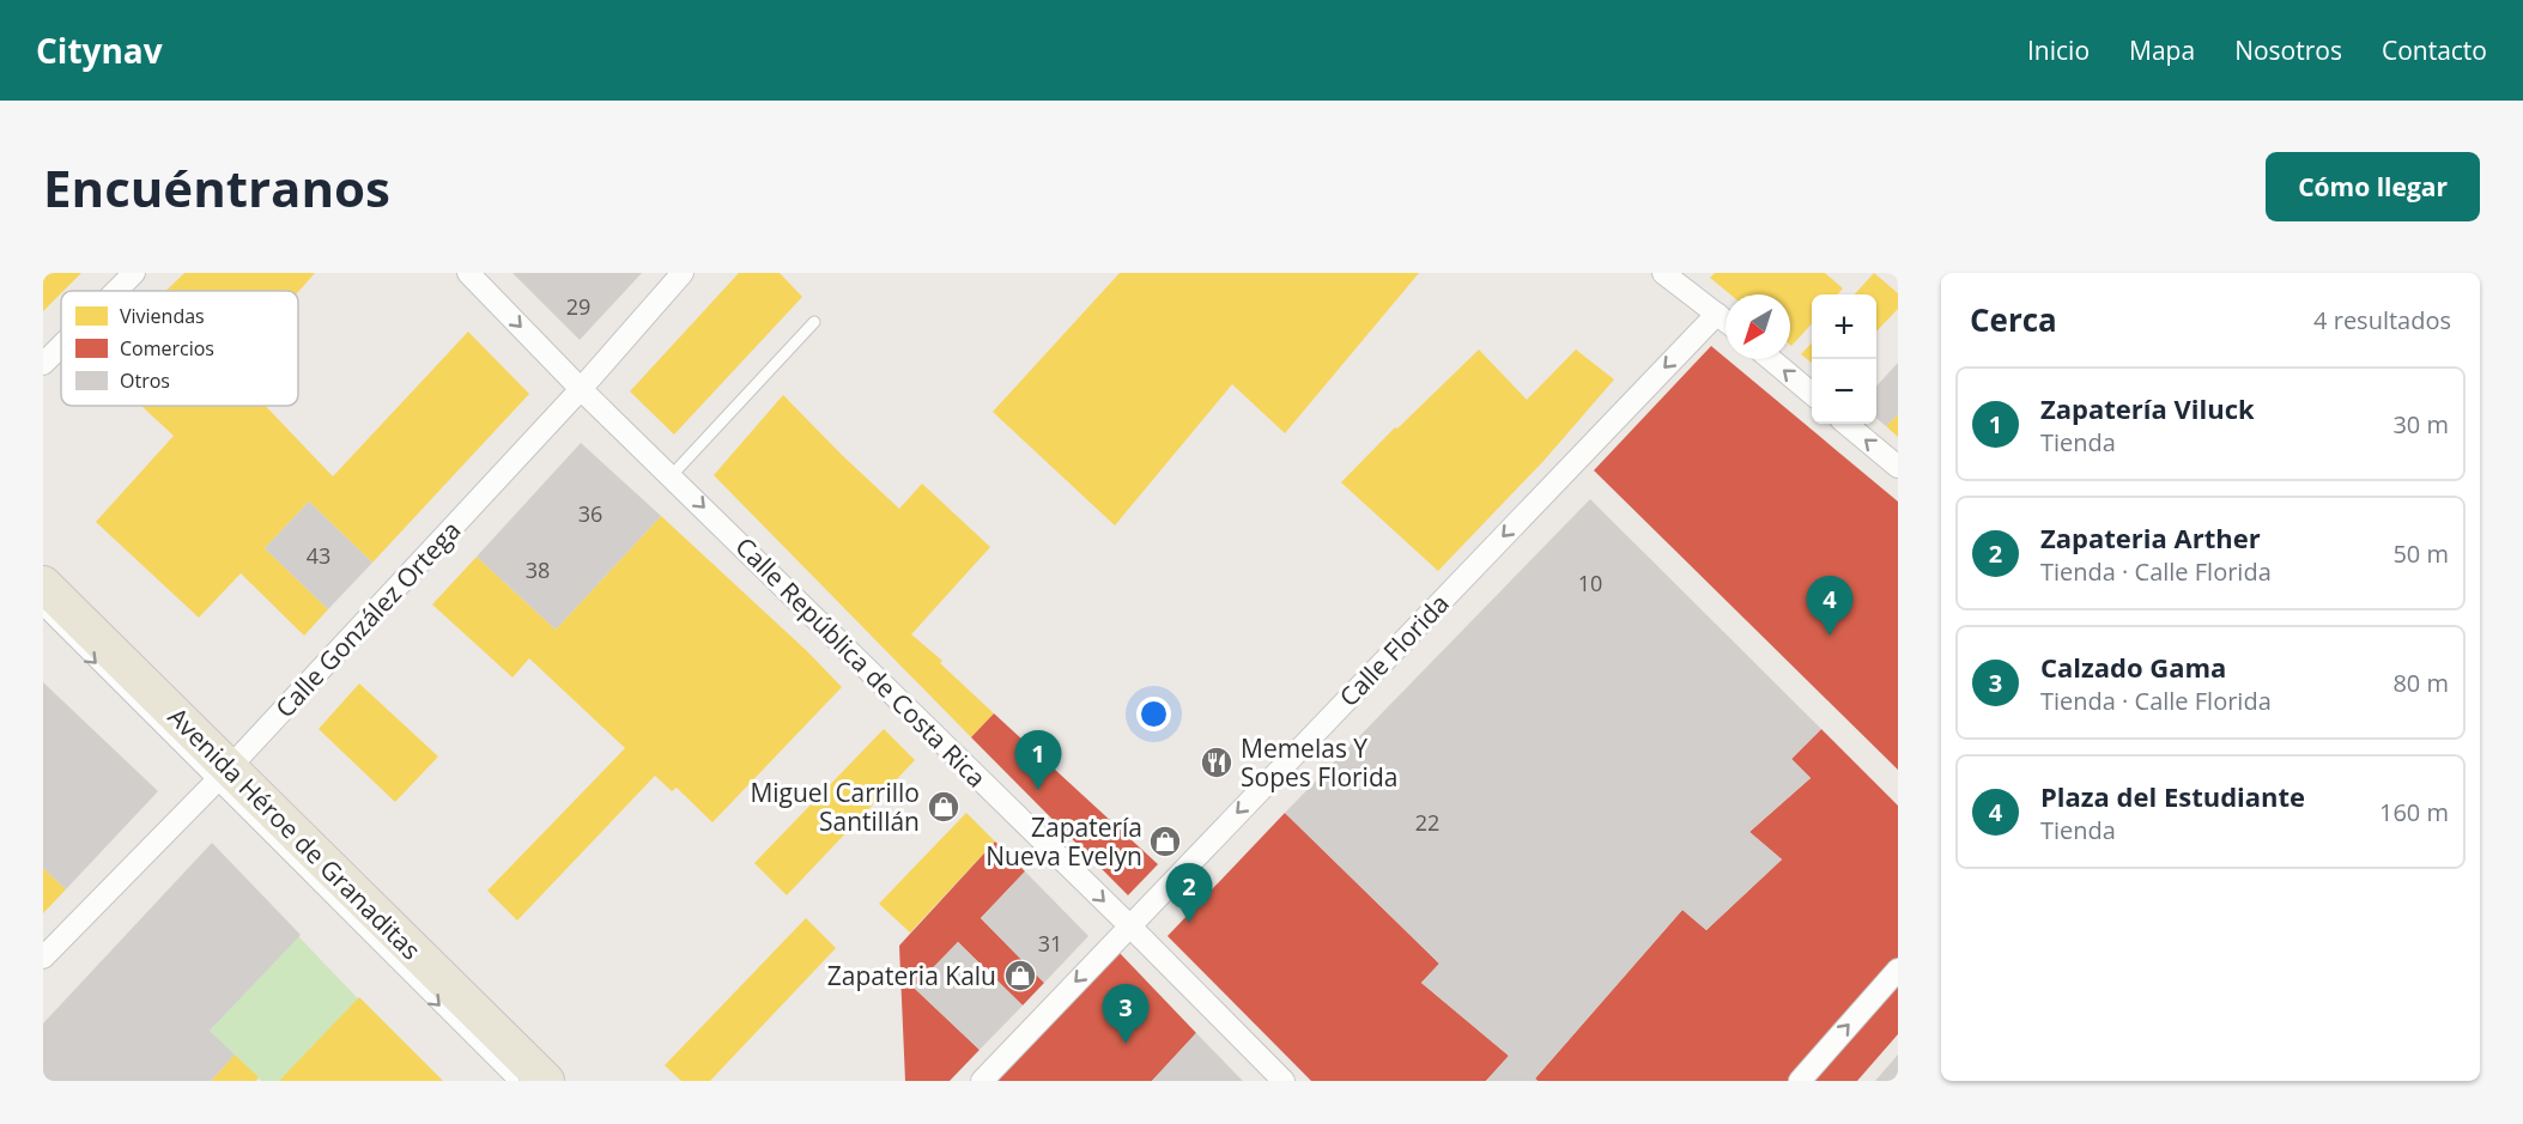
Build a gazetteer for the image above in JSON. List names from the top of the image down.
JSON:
{
  "streets": {
    "main road": ["Avenida Héroe de Granaditas"],
    "street": ["Calle González Ortega", "Calle Florida", "Calle República de Costa Rica"]
  },
  "crossings": [
    ["Calle González Ortega", "Calle República de Costa Rica"],
    ["Calle González Ortega", "Avenida Héroe de Granaditas"],
    ["Calle Florida", "Calle República de Costa Rica"]
  ],
  "one_way": ["Calle Florida", "Calle República de Costa Rica"],
  "places": {
    "restaurant": ["Memelas Y Sopes Florida"],
    "shop": ["Miguel Carrillo Santillán", "Zapatería Nueva Evelyn", "Zapateria Kalu"]
  },
  "house_numbers": [
    "29",
    "36",
    "43",
    "38",
    "10",
    "22",
    "31"
  ],
  "legend": ["Viviendas", "Comercios", "Otros"],
  "north": "bottom left",
  "page": {
    "header": "Citynav",
    "nav": [
      "Inicio",
      "Mapa",
      "Nosotros",
      "Contacto"
    ],
    "buttons": "Cómo llegar",
    "title": "Encuéntranos",
    "heading": ["Cerca", "4 resultados"],
    "map_buttons": ["+", "−"],
    "list": [
      {
        "mark": "1",
        "name": "Zapatería Viluck",
        "note": "Tienda",
        "value": "30 m"
      },
      {
        "mark": "2",
        "name": "Zapateria Arther",
        "note": "Tienda · Calle Florida",
        "value": "50 m"
      },
      {
        "mark": "3",
        "name": "Calzado Gama",
        "note": "Tienda · Calle Florida",
        "value": "80 m"
      },
      {
        "mark": "4",
        "name": "Plaza del Estudiante",
        "note": "Tienda",
        "value": "160 m"
      }
    ],
    "pins": [
      "4",
      "1",
      "2",
      "3"
    ]
  }
}
